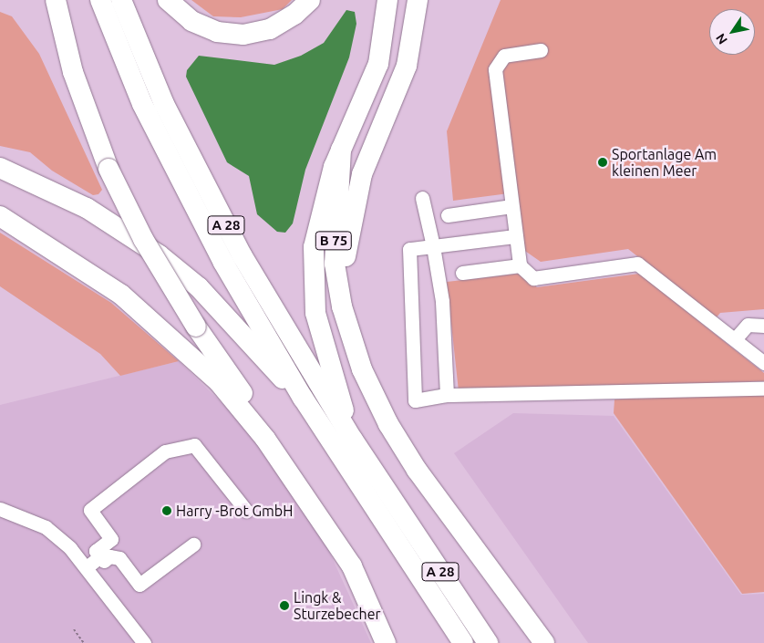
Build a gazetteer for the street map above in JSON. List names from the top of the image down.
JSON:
{
  "streets": {
    "highway": ["A 28", "B 75"]
  },
  "places": ["Sportanlage Am kleinen Meer", "Harry -Brot GmbH", "Lingk & Sturzebecher"],
  "north": "bottom left"
}
